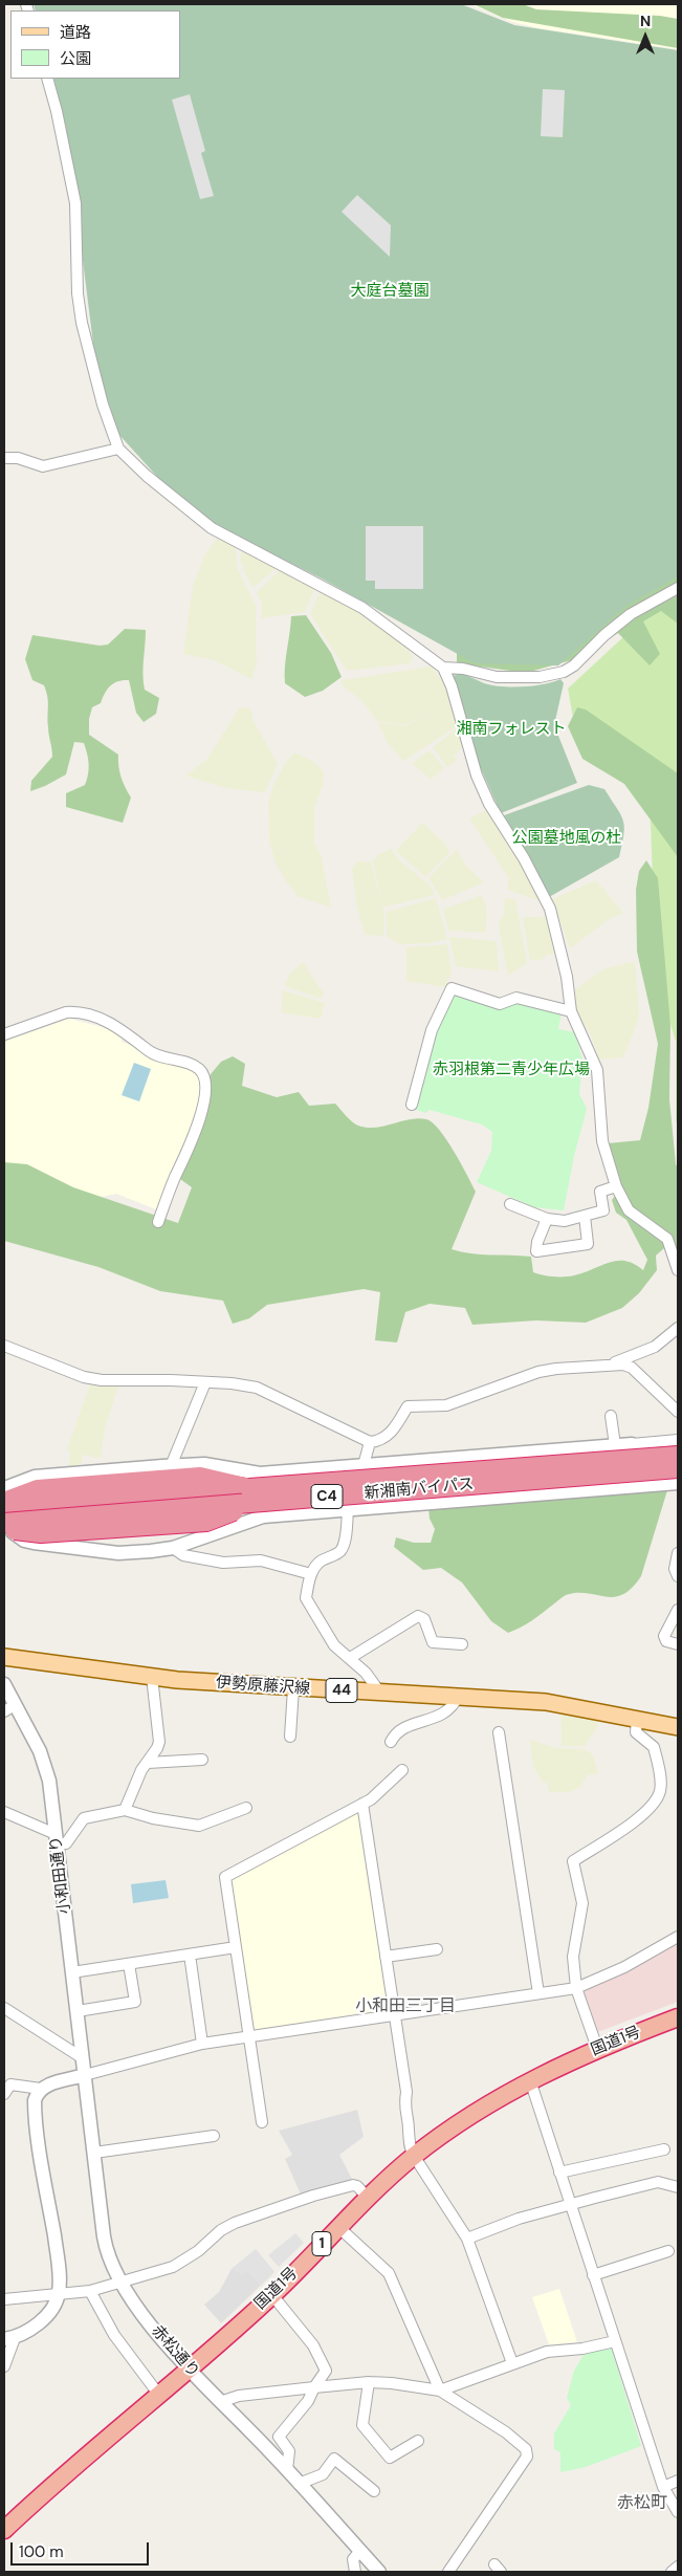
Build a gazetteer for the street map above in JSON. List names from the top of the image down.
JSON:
{
  "streets": {
    "highway": [
      "新湘南バイパス",
      "C4",
      "国道1号",
      "1"
    ],
    "main road": ["伊勢原藤沢線", "44"],
    "street": ["小和田通り", "赤松通り"]
  },
  "crossings": [
    ["小和田通り", "赤松通り"],
    ["国道1号", "赤松通り"]
  ],
  "districts": ["小和田三丁目", "赤松町"],
  "parks": [
    "大庭台墓園",
    "湘南フォレスト",
    "公園墓地風の杜",
    "赤羽根第二青少年広場"
  ],
  "legend": ["道路", "公園"],
  "scale_bar": "100 m",
  "north": "top"
}
